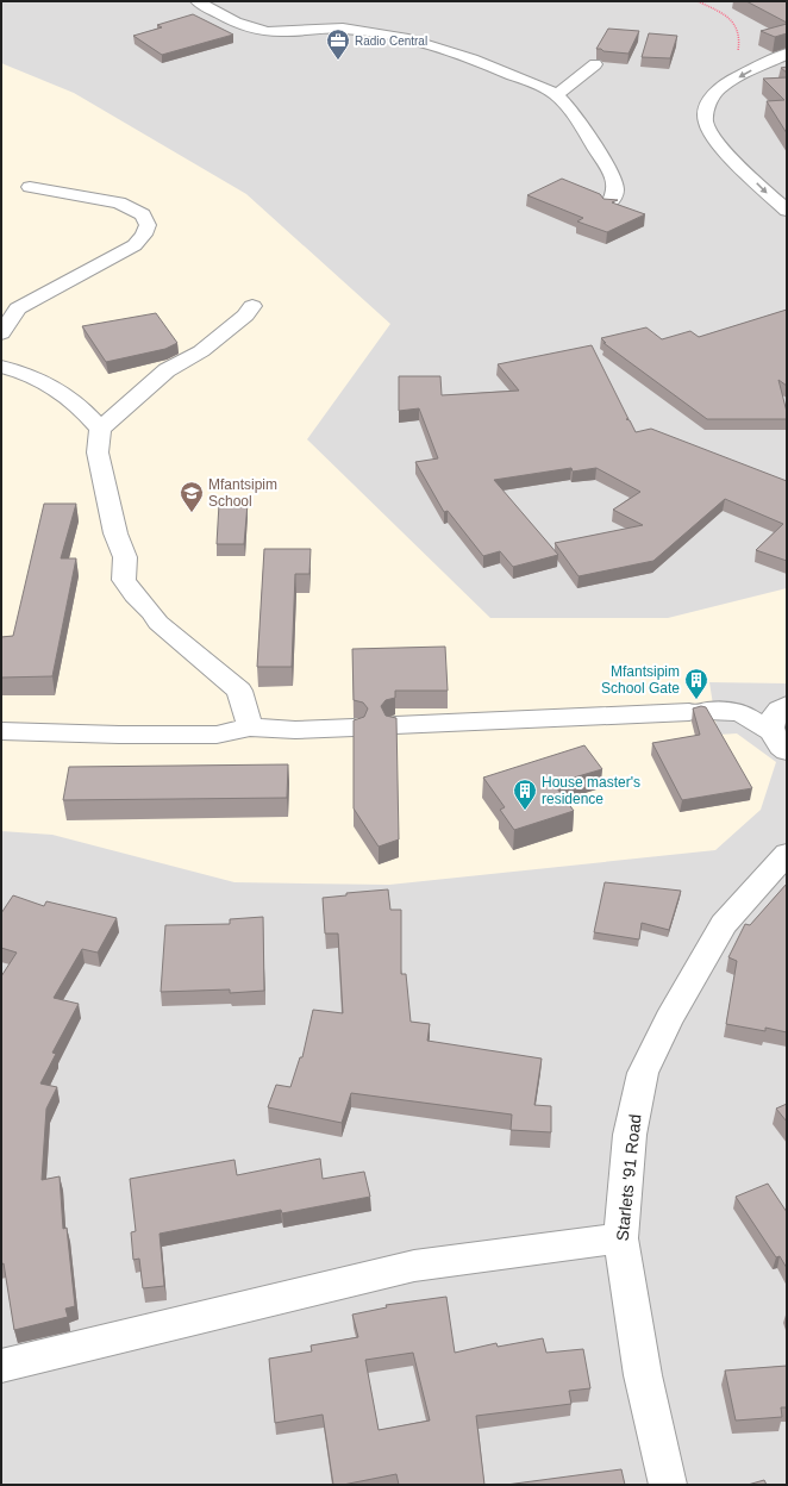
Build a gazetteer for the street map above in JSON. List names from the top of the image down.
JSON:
{
  "streets": {
    "street": ["Starlets '91 Road"]
  },
  "places": {
    "office": ["Radio Central"],
    "school or university": ["Mfantsipim School"],
    "building": ["Mfantsipim School Gate", "House master's residence"]
  }
}
